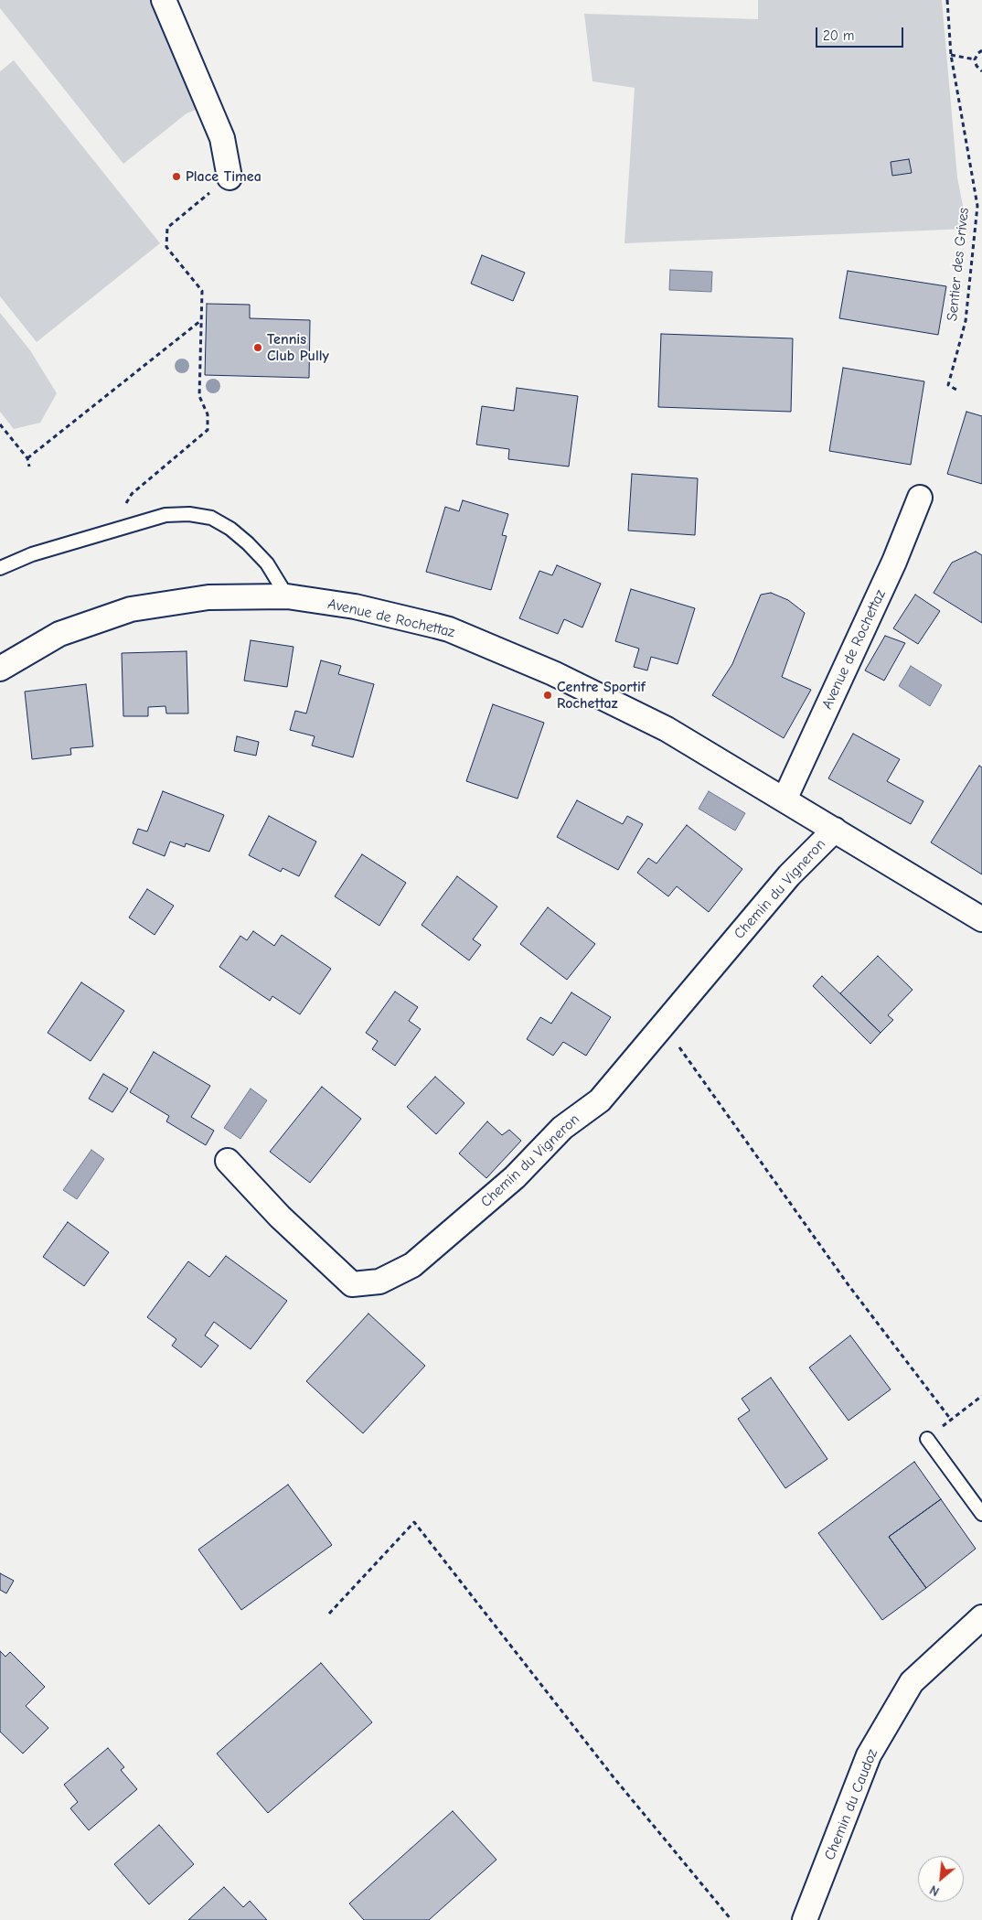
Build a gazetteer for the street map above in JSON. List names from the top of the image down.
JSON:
{
  "streets": {
    "street": ["Avenue de Rochettaz", "Chemin du Vigneron", "Chemin du Caudoz"],
    "path": ["Sentier des Grives"]
  },
  "crossings": [
    ["Avenue de Rochettaz", "Chemin du Vigneron"]
  ],
  "places": ["Place Timea", "Tennis Club Pully", "Centre Sportif Rochettaz"],
  "scale_bar": "20 m",
  "north": "bottom left"
}
